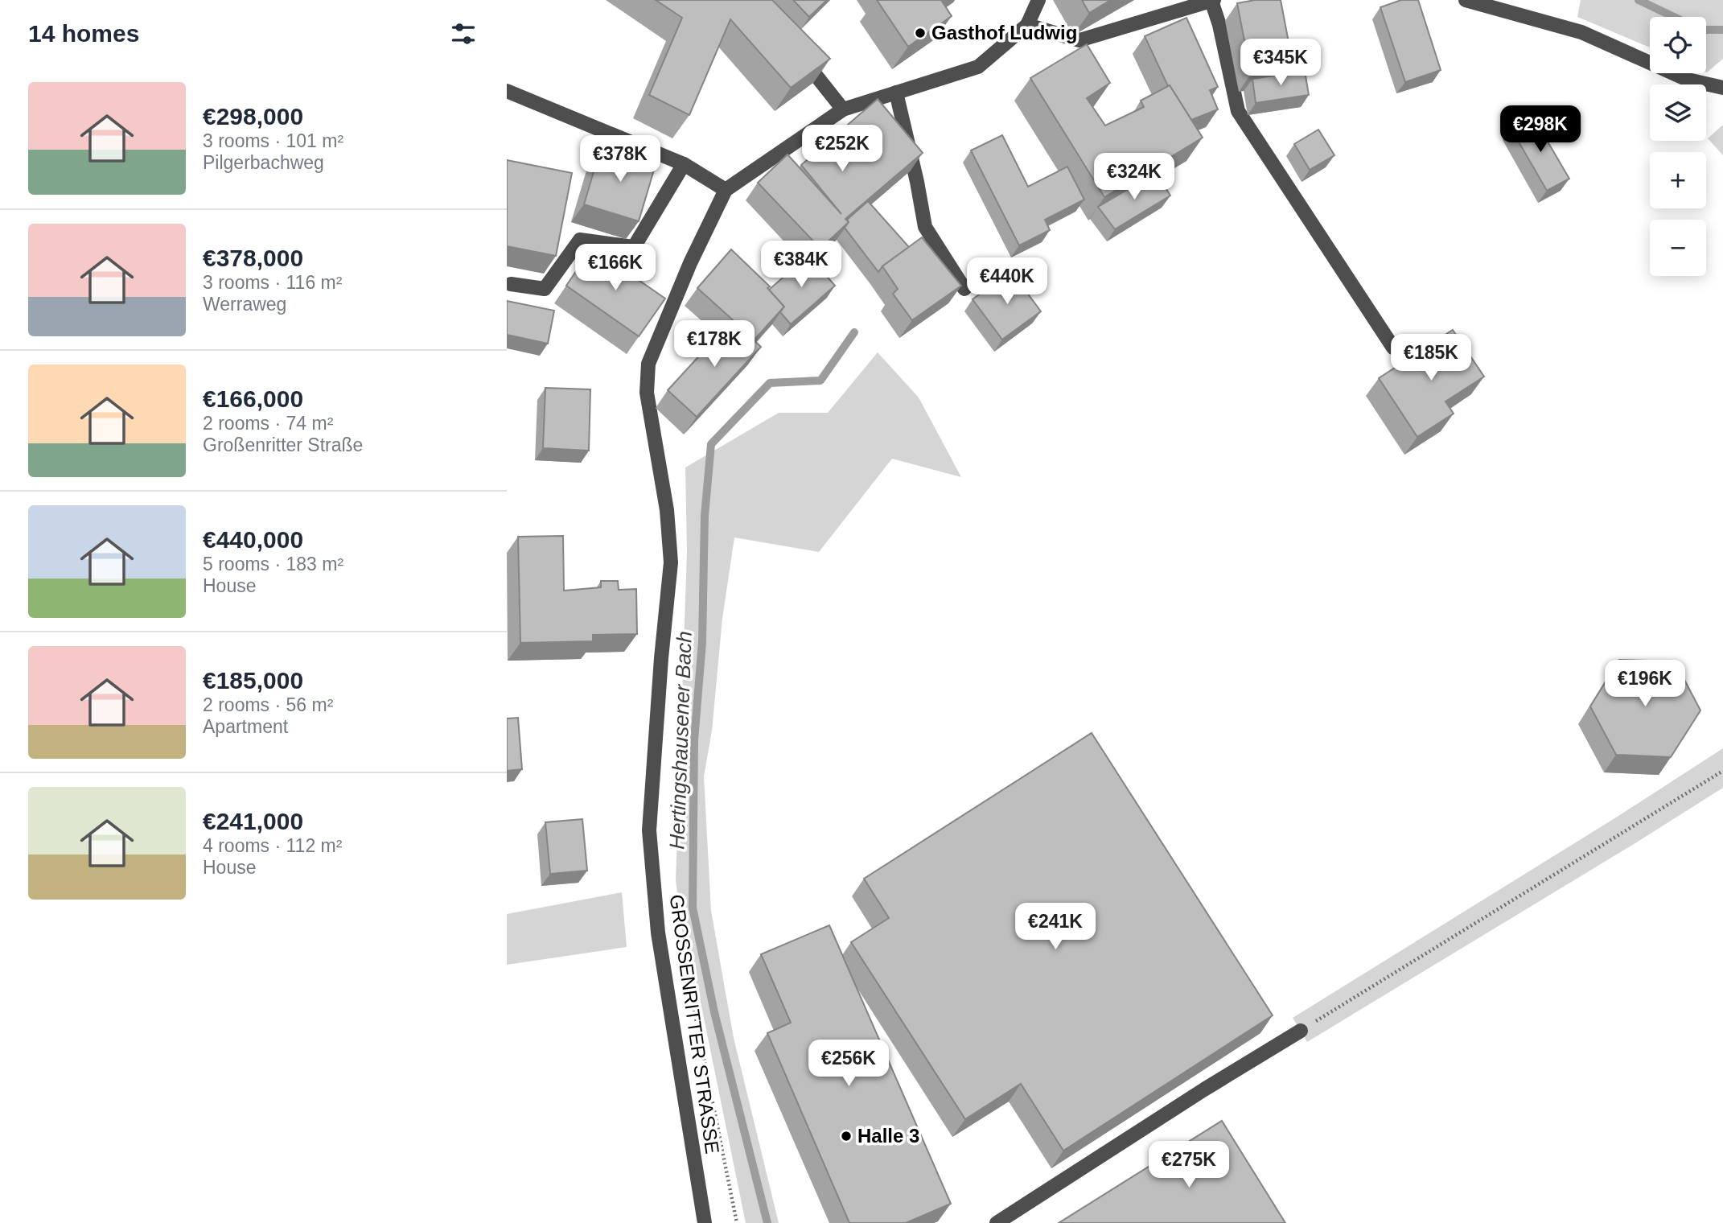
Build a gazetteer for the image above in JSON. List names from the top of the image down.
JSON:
{
  "streets": {
    "street": ["GROSSENRITTER STRASSE"]
  },
  "water": ["Hertingshausener Bach"],
  "places": ["Gasthof Ludwig", "Halle 3"],
  "page": {
    "heading": "14 homes",
    "map_buttons": ["+", "−"],
    "price": [
      "€345K",
      "€298K",
      "€252K",
      "€378K",
      "€324K",
      "€384K",
      "€166K",
      "€440K",
      "€178K",
      "€185K",
      "€196K",
      "€241K",
      "€256K",
      "€275K"
    ],
    "list": [
      {
        "name": "€298,000",
        "note": "3 rooms · 101 m² · Pilgerbachweg"
      },
      {
        "name": "€378,000",
        "note": "3 rooms · 116 m² · Werraweg"
      },
      {
        "name": "€166,000",
        "note": "2 rooms · 74 m² · Großenritter Straße"
      },
      {
        "name": "€440,000",
        "note": "5 rooms · 183 m² · House"
      },
      {
        "name": "€185,000",
        "note": "2 rooms · 56 m² · Apartment"
      },
      {
        "name": "€241,000",
        "note": "4 rooms · 112 m² · House"
      }
    ]
  }
}
